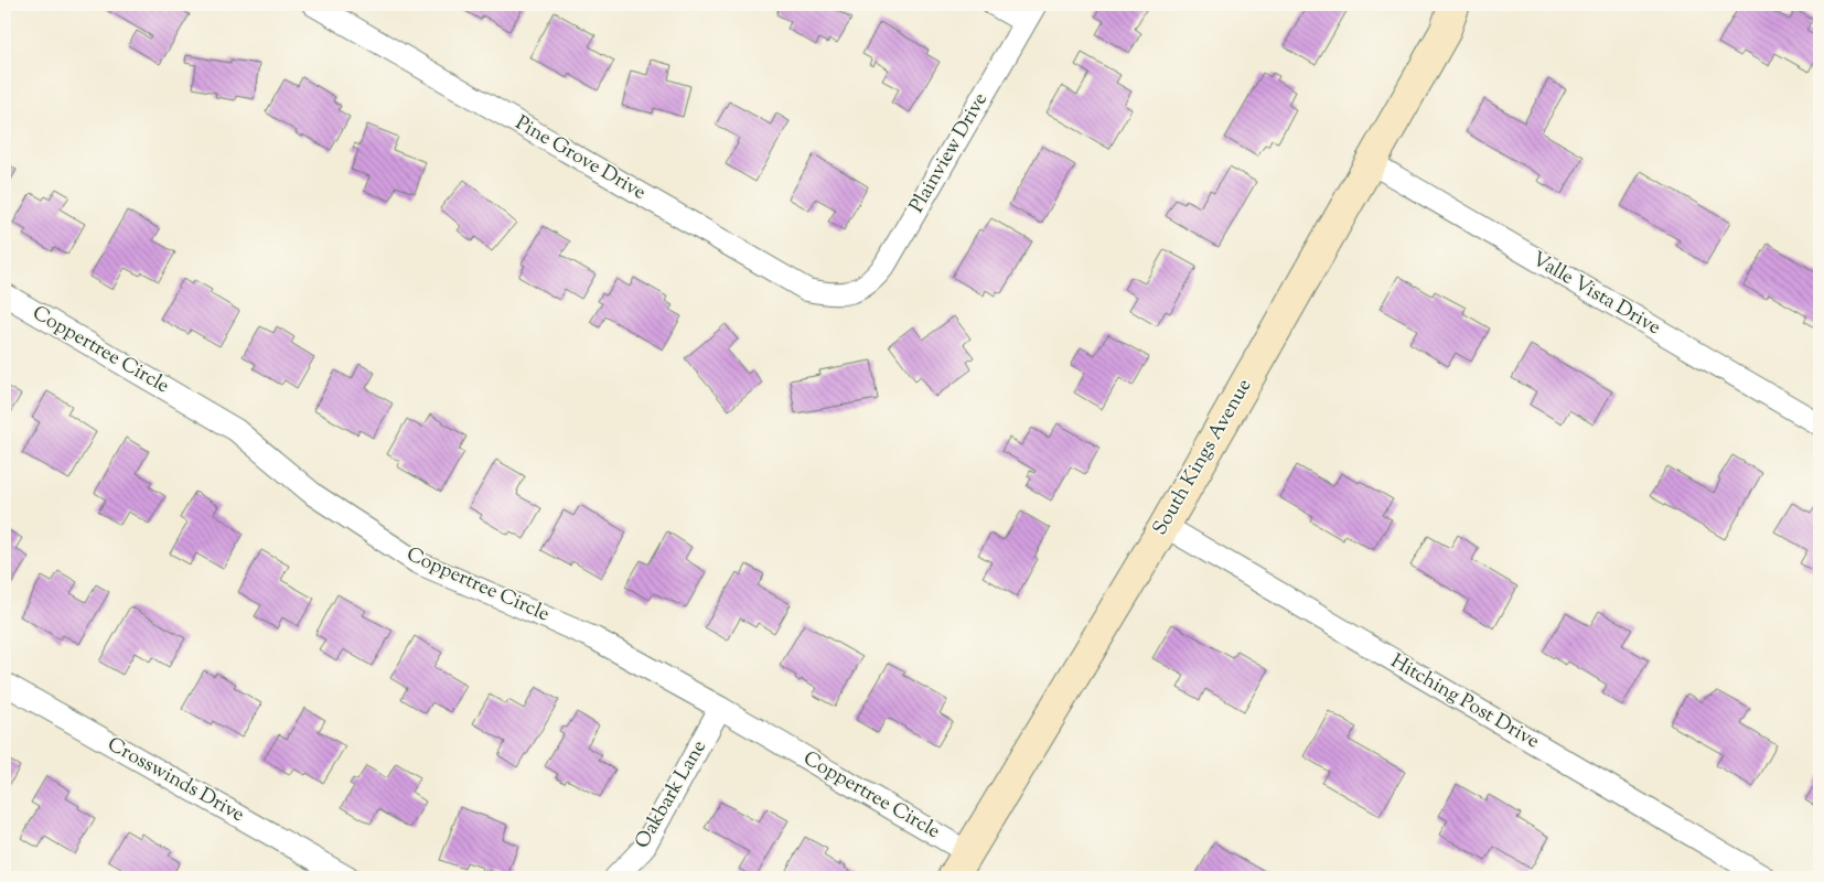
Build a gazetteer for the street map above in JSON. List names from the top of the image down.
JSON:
{
  "streets": {
    "street": [
      "Plainview Drive",
      "Pine Grove Drive",
      "Valle Vista Drive",
      "Coppertree Circle",
      "South Kings Avenue",
      "Hitching Post Drive",
      "Crosswinds Drive",
      "Oakbark Lane"
    ]
  },
  "crossings": [
    ["Plainview Drive", "Pine Grove Drive"],
    ["Valle Vista Drive", "South Kings Avenue"],
    ["Coppertree Circle", "South Kings Avenue"],
    ["Coppertree Circle", "Oakbark Lane"],
    ["South Kings Avenue", "Hitching Post Drive"]
  ]
}
